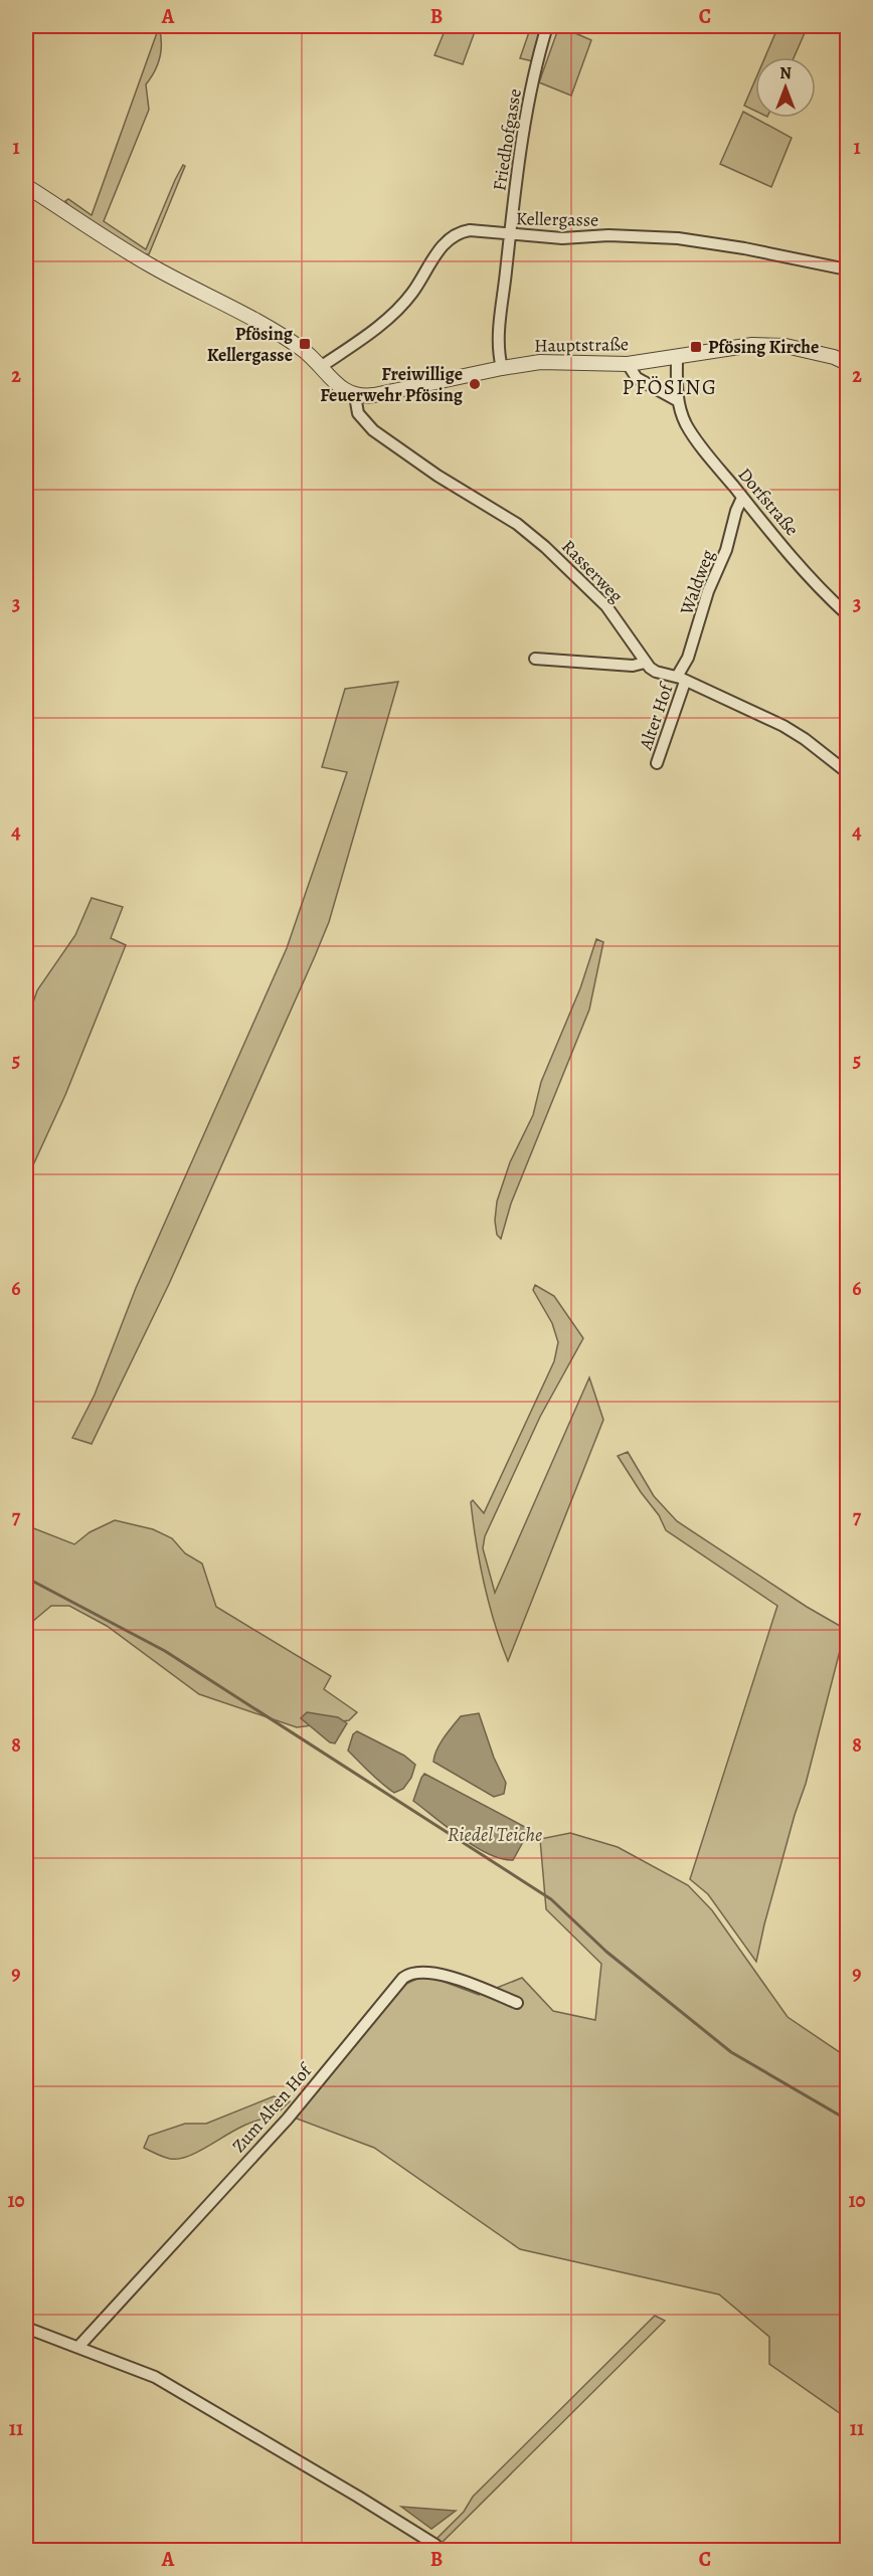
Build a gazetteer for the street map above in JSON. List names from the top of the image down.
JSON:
{
  "streets": {
    "street": [
      "Friedhofgasse",
      "Kellergasse",
      "Hauptstraße",
      "Dorfstraße",
      "Rasserweg",
      "Waldweg",
      "Alter Hof",
      "Zum Alten Hof"
    ]
  },
  "crossings": [
    ["Friedhofgasse", "Kellergasse"],
    ["Friedhofgasse", "Hauptstraße"],
    ["Hauptstraße", "Dorfstraße"],
    ["Hauptstraße", "Rasserweg"],
    ["Dorfstraße", "Waldweg"],
    ["Rasserweg", "Waldweg"],
    ["Rasserweg", "Alter Hof"],
    ["Waldweg", "Alter Hof"]
  ],
  "districts": ["PFÖSING"],
  "water": ["Riedel Teiche"],
  "places": {
    "transit": ["Pfösing Kellergasse", "Pfösing Kirche"],
    "other": ["Freiwillige Feuerwehr Pfösing"]
  },
  "north": "top",
  "grid": {
    "columns": ["A", "B", "C"],
    "rows": [
      "1",
      "2",
      "3",
      "4",
      "5",
      "6",
      "7",
      "8",
      "9",
      "10",
      "11"
    ]
  }
}
